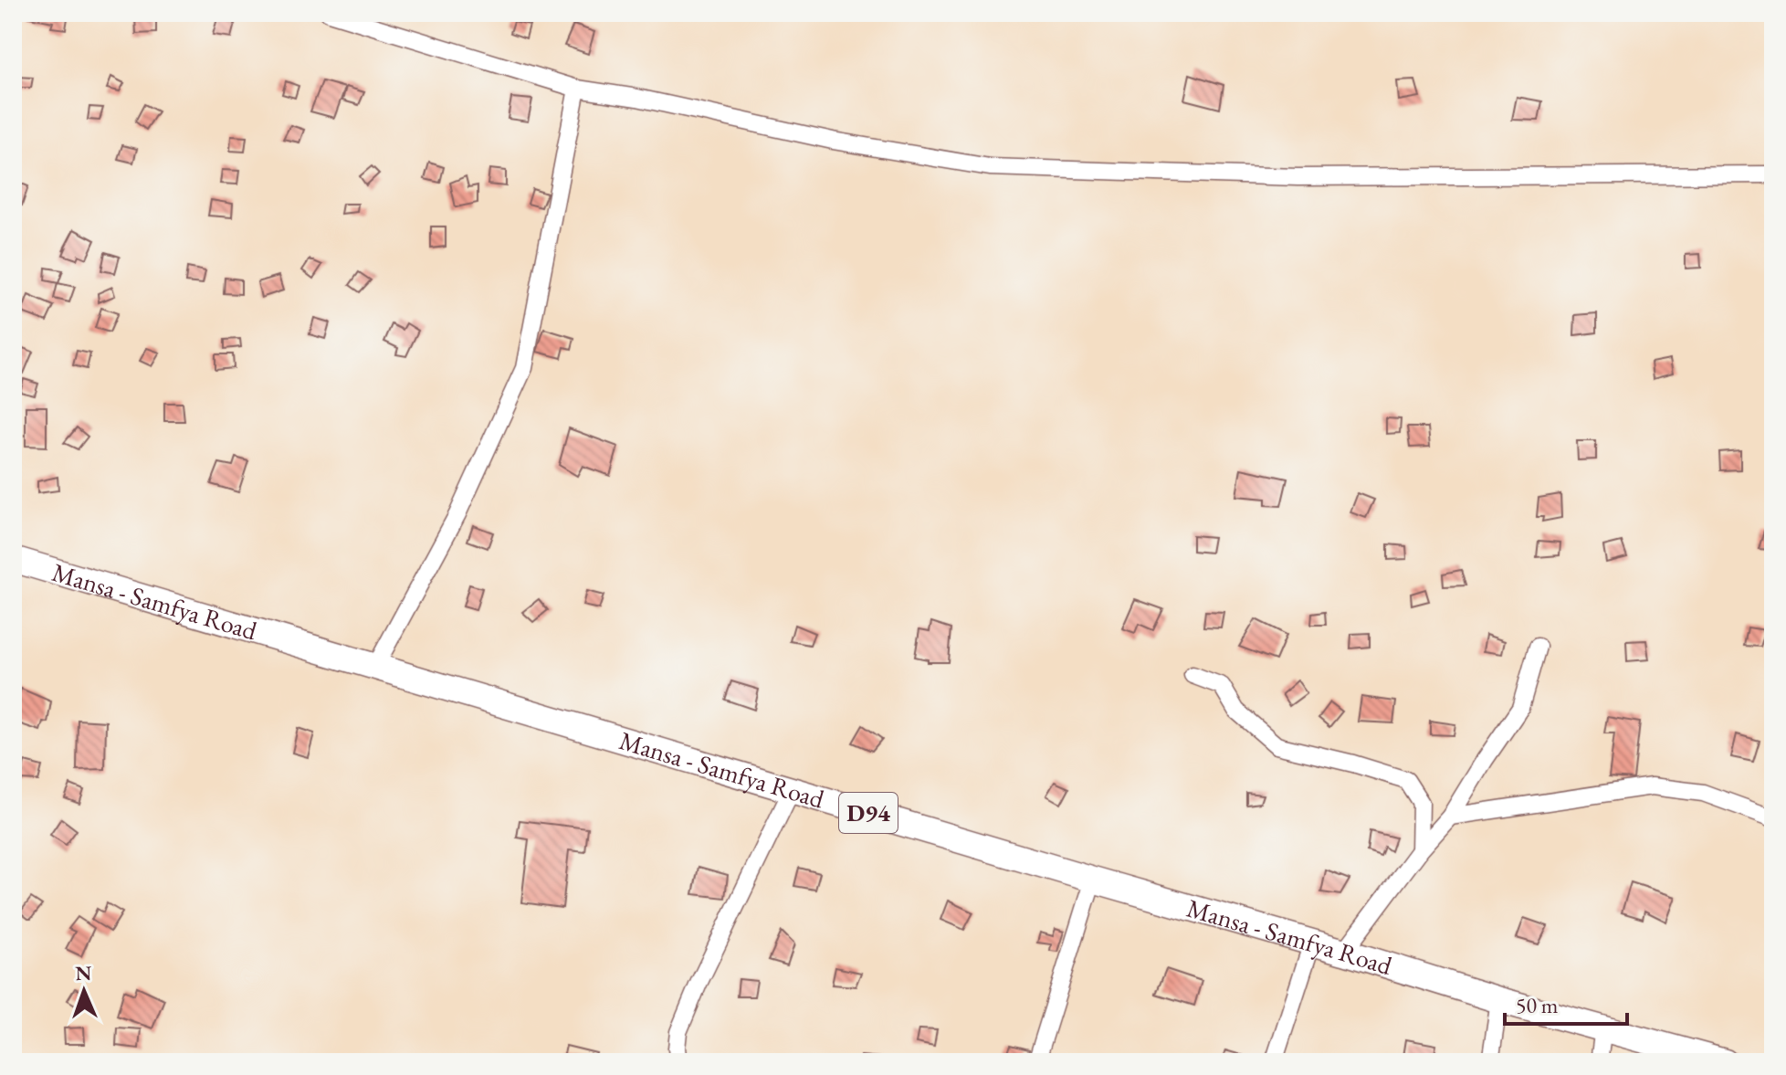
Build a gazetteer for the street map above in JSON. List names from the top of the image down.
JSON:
{
  "streets": {
    "main road": ["Mansa - Samfya Road", "D94"]
  },
  "scale_bar": "50 m",
  "north": "top"
}
